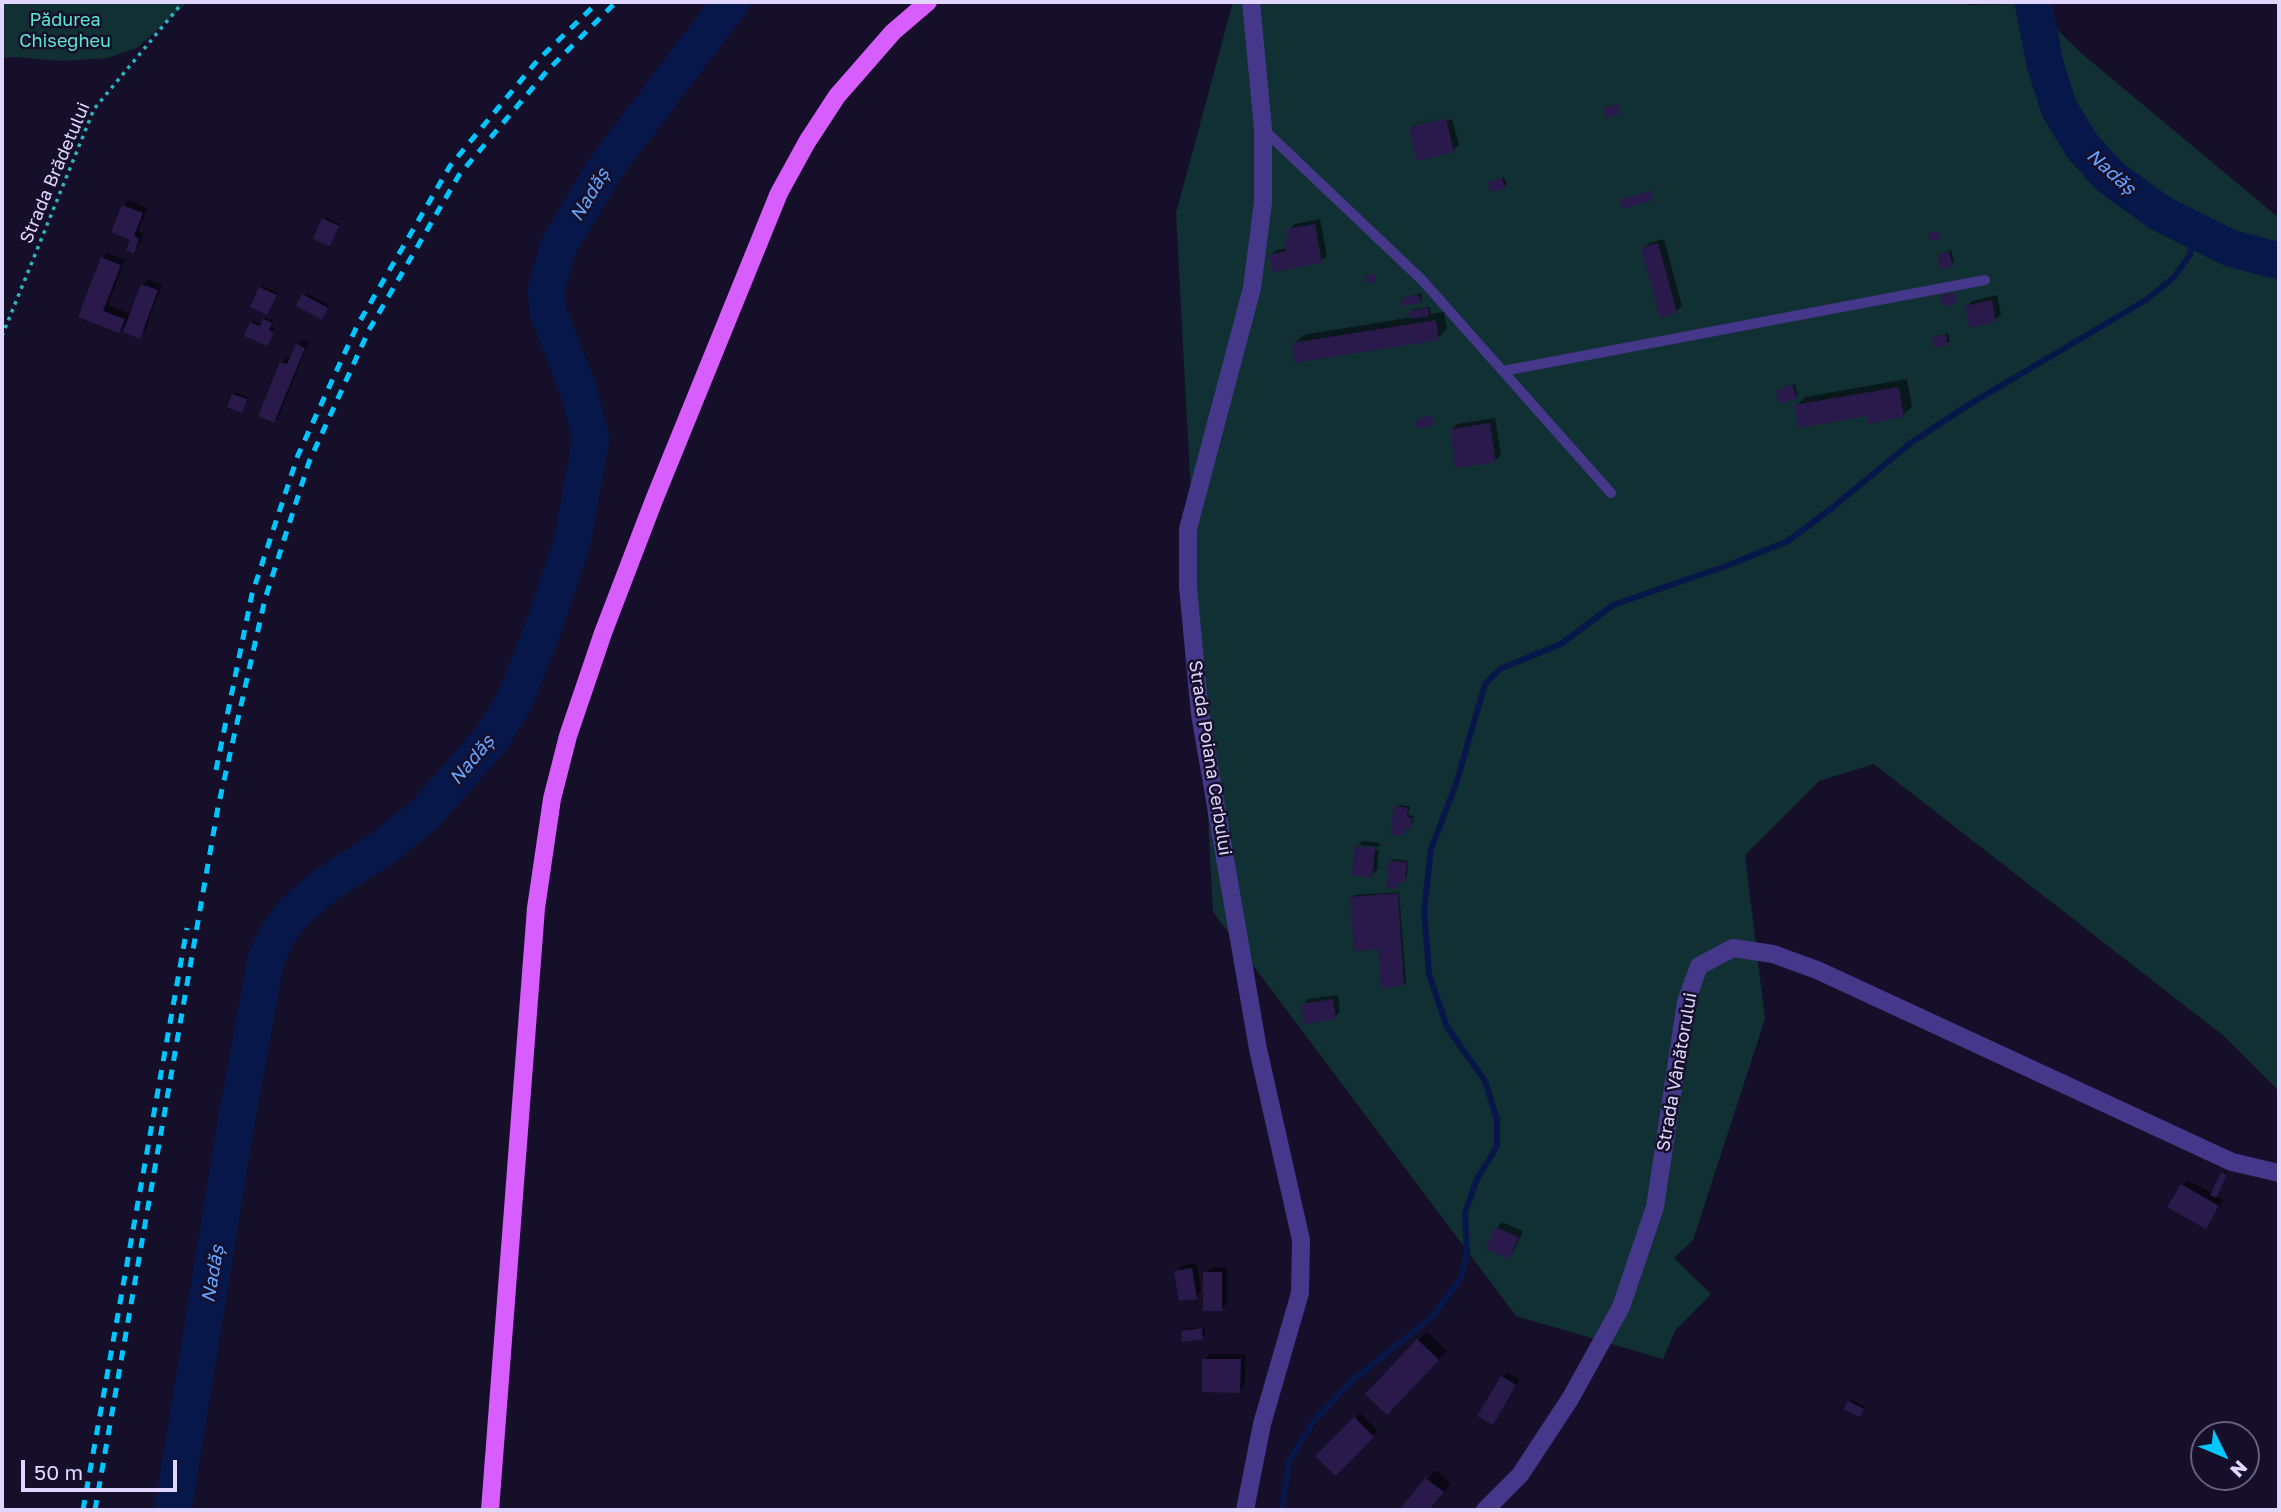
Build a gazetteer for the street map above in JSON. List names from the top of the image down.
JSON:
{
  "streets": {
    "street": ["Strada Poiana Cerbului", "Strada Vânătorului"],
    "path": ["Strada Brădetului"]
  },
  "water": ["Nadăș"],
  "parks": ["Pădurea Chisegheu"],
  "scale_bar": "50 m",
  "north": "bottom right"
}
